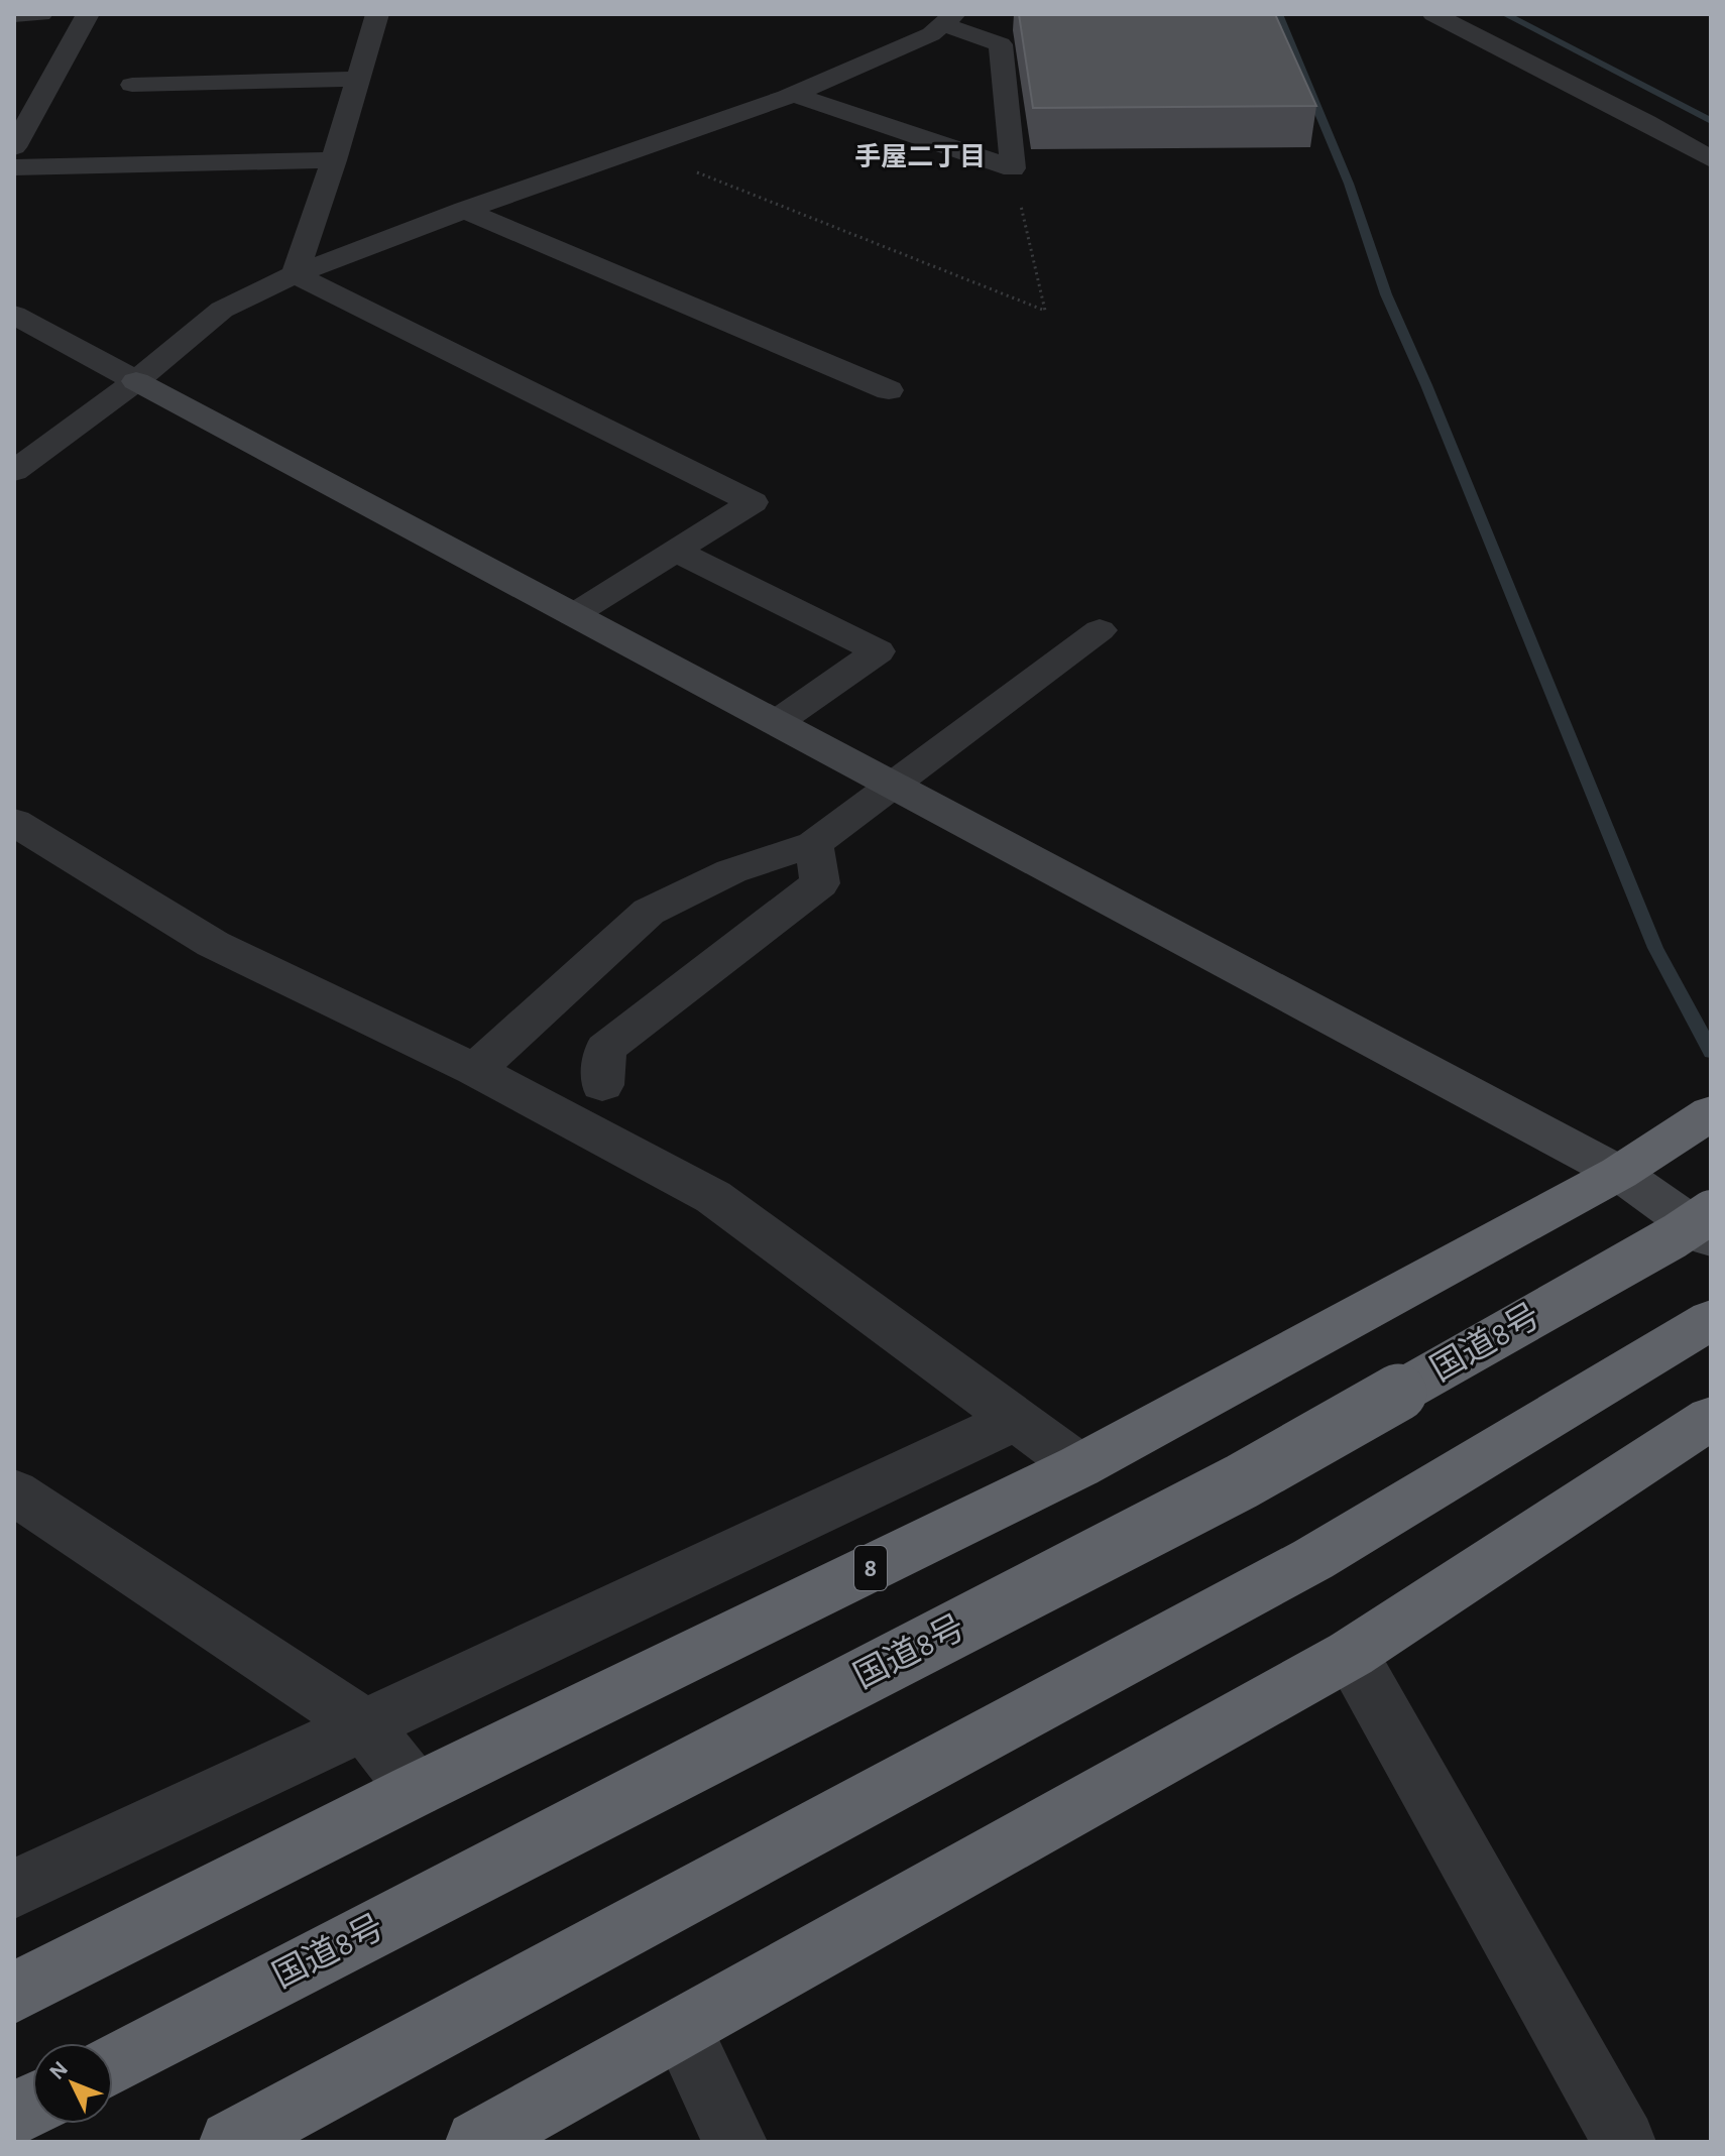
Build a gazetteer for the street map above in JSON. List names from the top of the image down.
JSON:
{
  "streets": {
    "highway": ["国道8号", "8"]
  },
  "districts": ["手屋二丁目"],
  "north": "top left"
}
